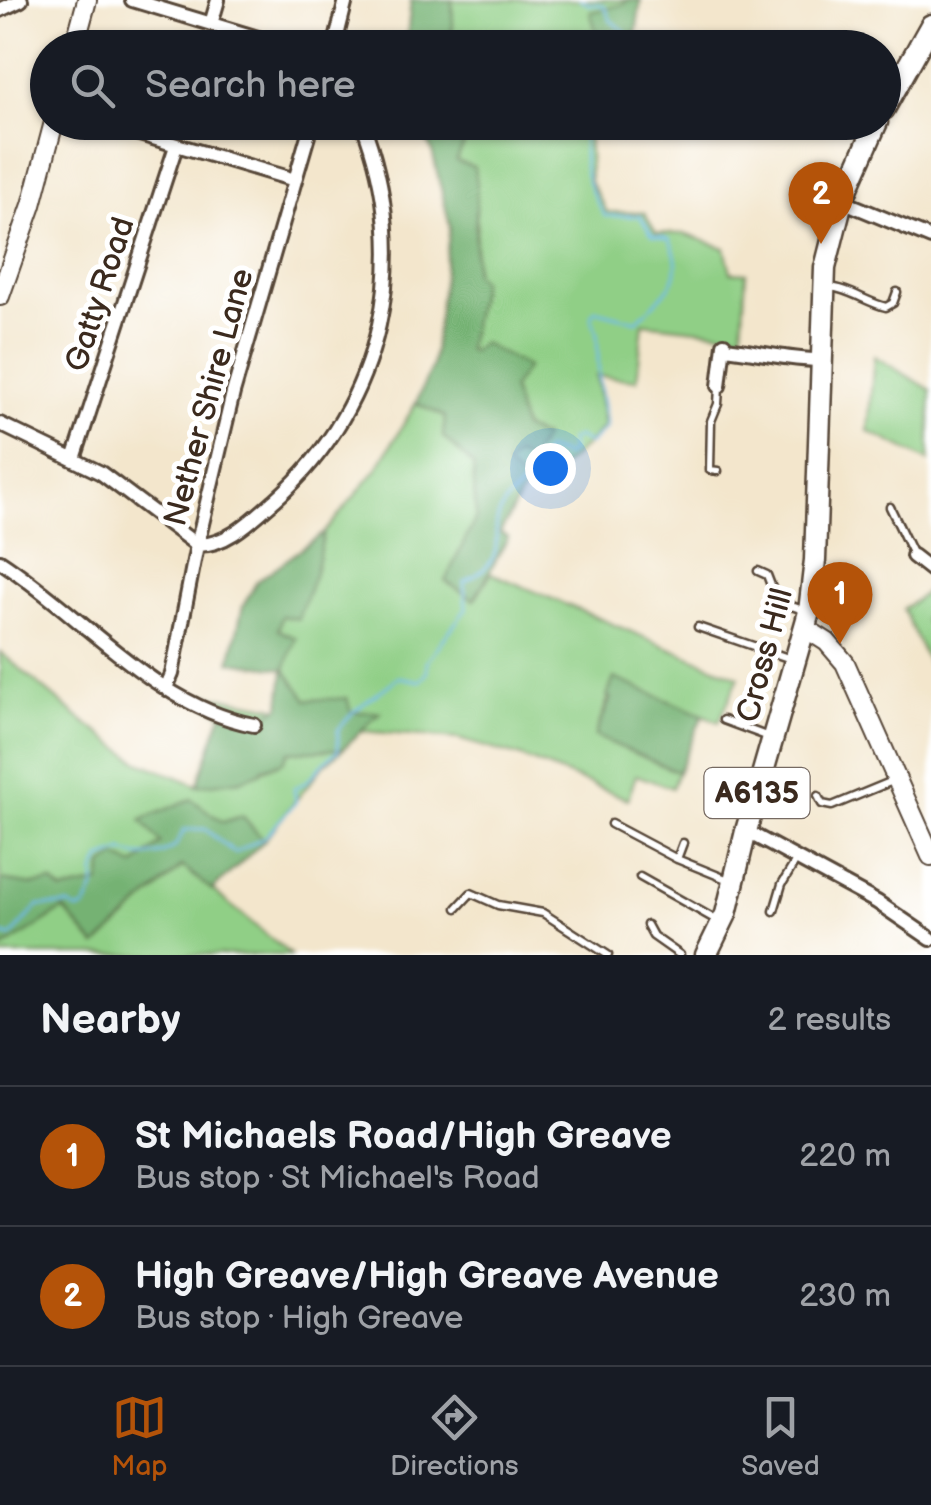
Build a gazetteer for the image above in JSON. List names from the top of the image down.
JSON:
{
  "streets": {
    "main road": ["Cross Hill", "A6135"],
    "street": ["Gatty Road", "Nether Shire Lane"]
  },
  "crossings": [
    ["Cross Hill", "A6135"]
  ],
  "page": {
    "search": "Search here",
    "pins": ["2", "1"],
    "heading": ["Nearby", "2 results"],
    "list": [
      {
        "mark": "1",
        "name": "St Michaels Road/High Greave",
        "note": "Bus stop · St Michael's Road",
        "value": "220 m"
      },
      {
        "mark": "2",
        "name": "High Greave/High Greave Avenue",
        "note": "Bus stop · High Greave",
        "value": "230 m"
      }
    ],
    "nav": ["Map", "Directions", "Saved"]
  }
}
